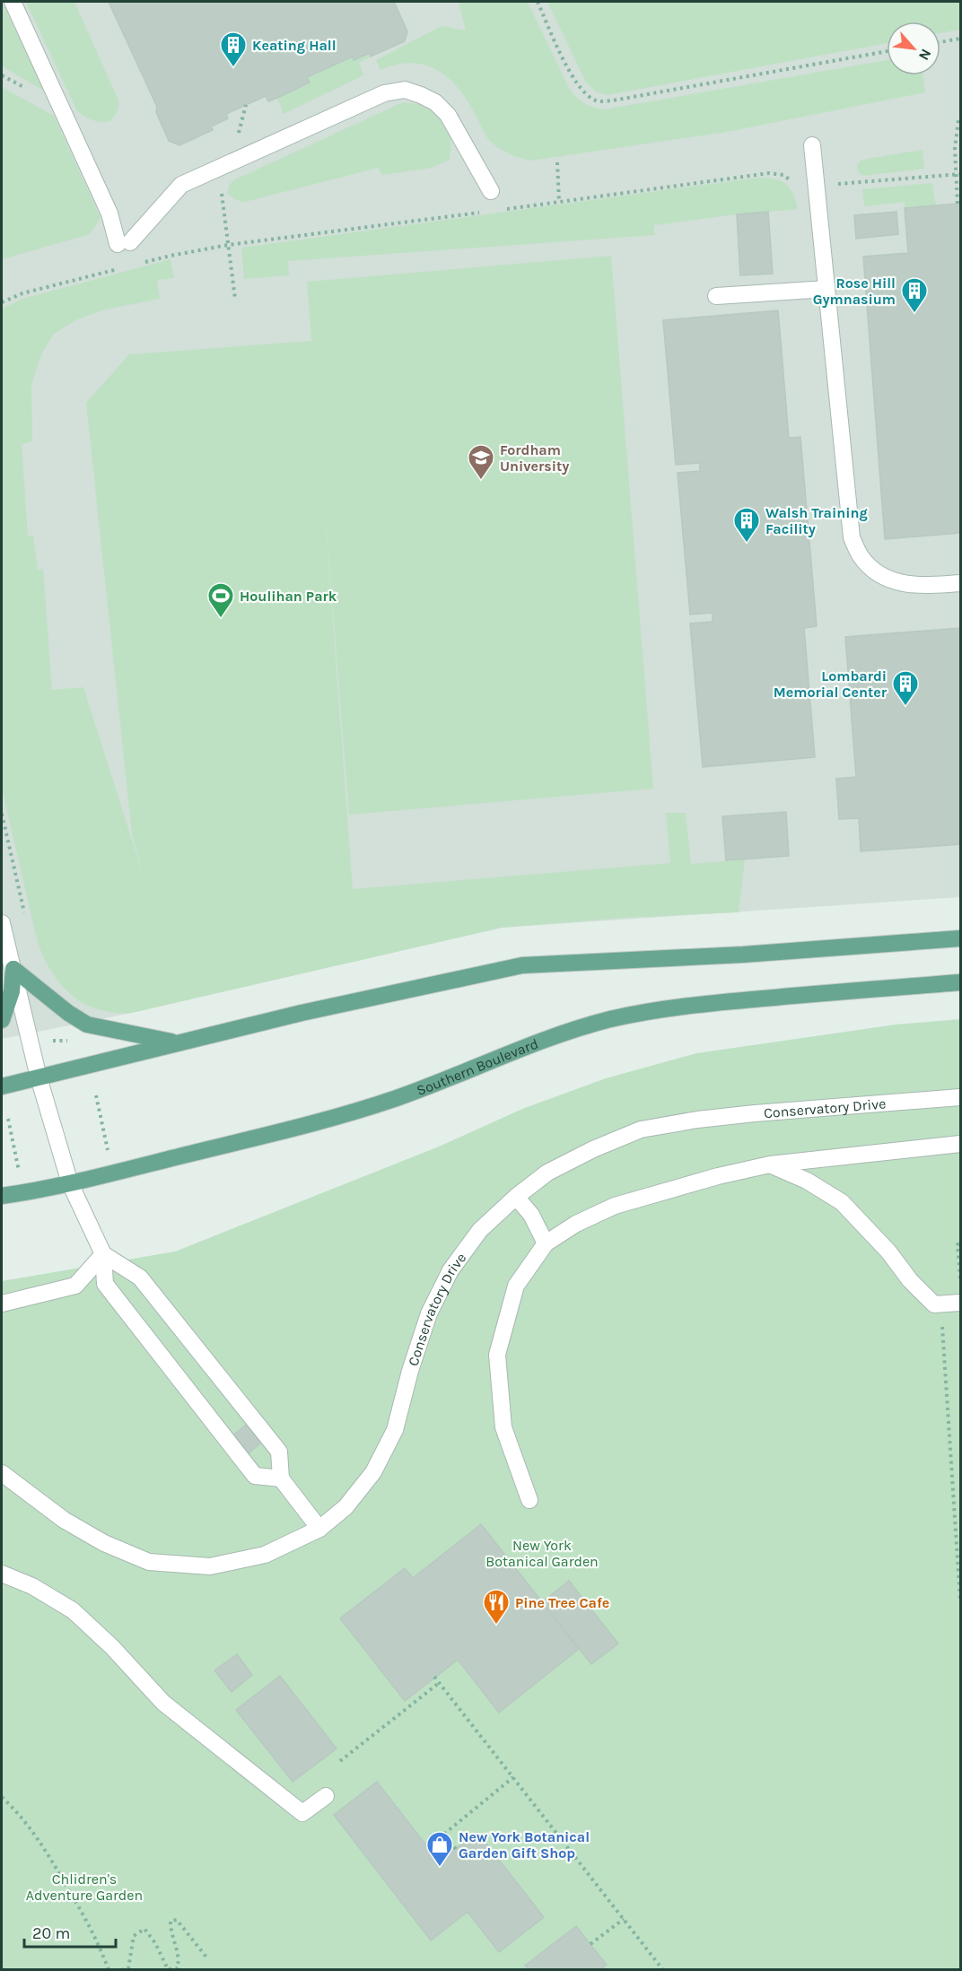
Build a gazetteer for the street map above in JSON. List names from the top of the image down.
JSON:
{
  "streets": {
    "main road": ["Southern Boulevard"],
    "lane": ["Conservatory Drive"]
  },
  "parks": ["New York Botanical Garden", "Chlidren's Adventure Garden"],
  "places": {
    "building": [
      "Keating Hall",
      "Rose Hill Gymnasium",
      "Walsh Training Facility",
      "Lombardi Memorial Center"
    ],
    "school or university": ["Fordham University"],
    "sports": ["Houlihan Park"],
    "restaurant": ["Pine Tree Cafe"],
    "shop": ["New York Botanical Garden Gift Shop"]
  },
  "scale_bar": "20 m",
  "north": "bottom right"
}
